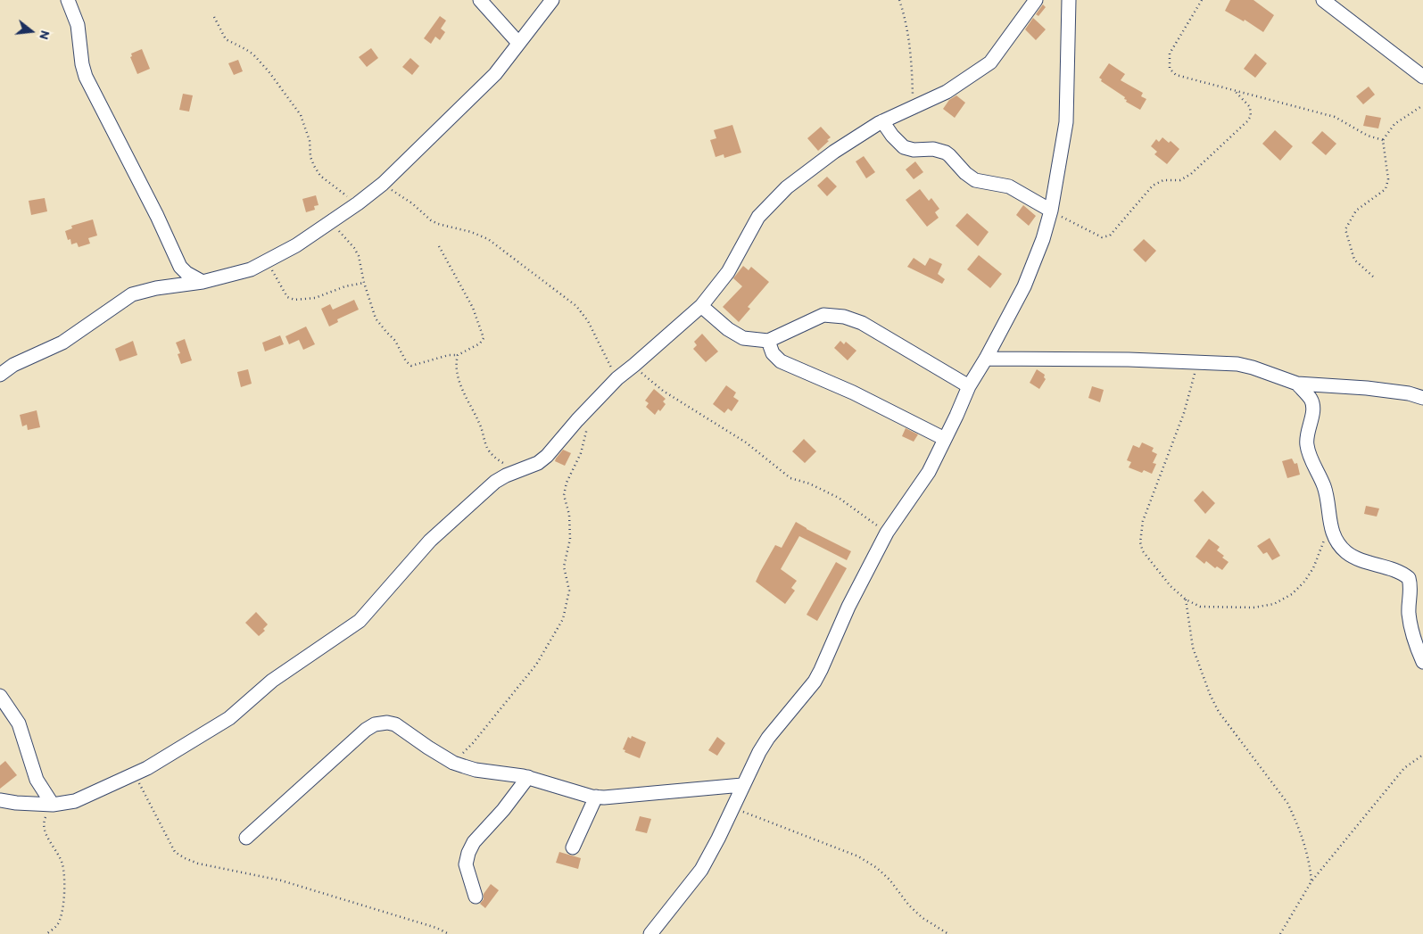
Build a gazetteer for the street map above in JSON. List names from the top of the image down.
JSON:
{
  "north": "right"
}
